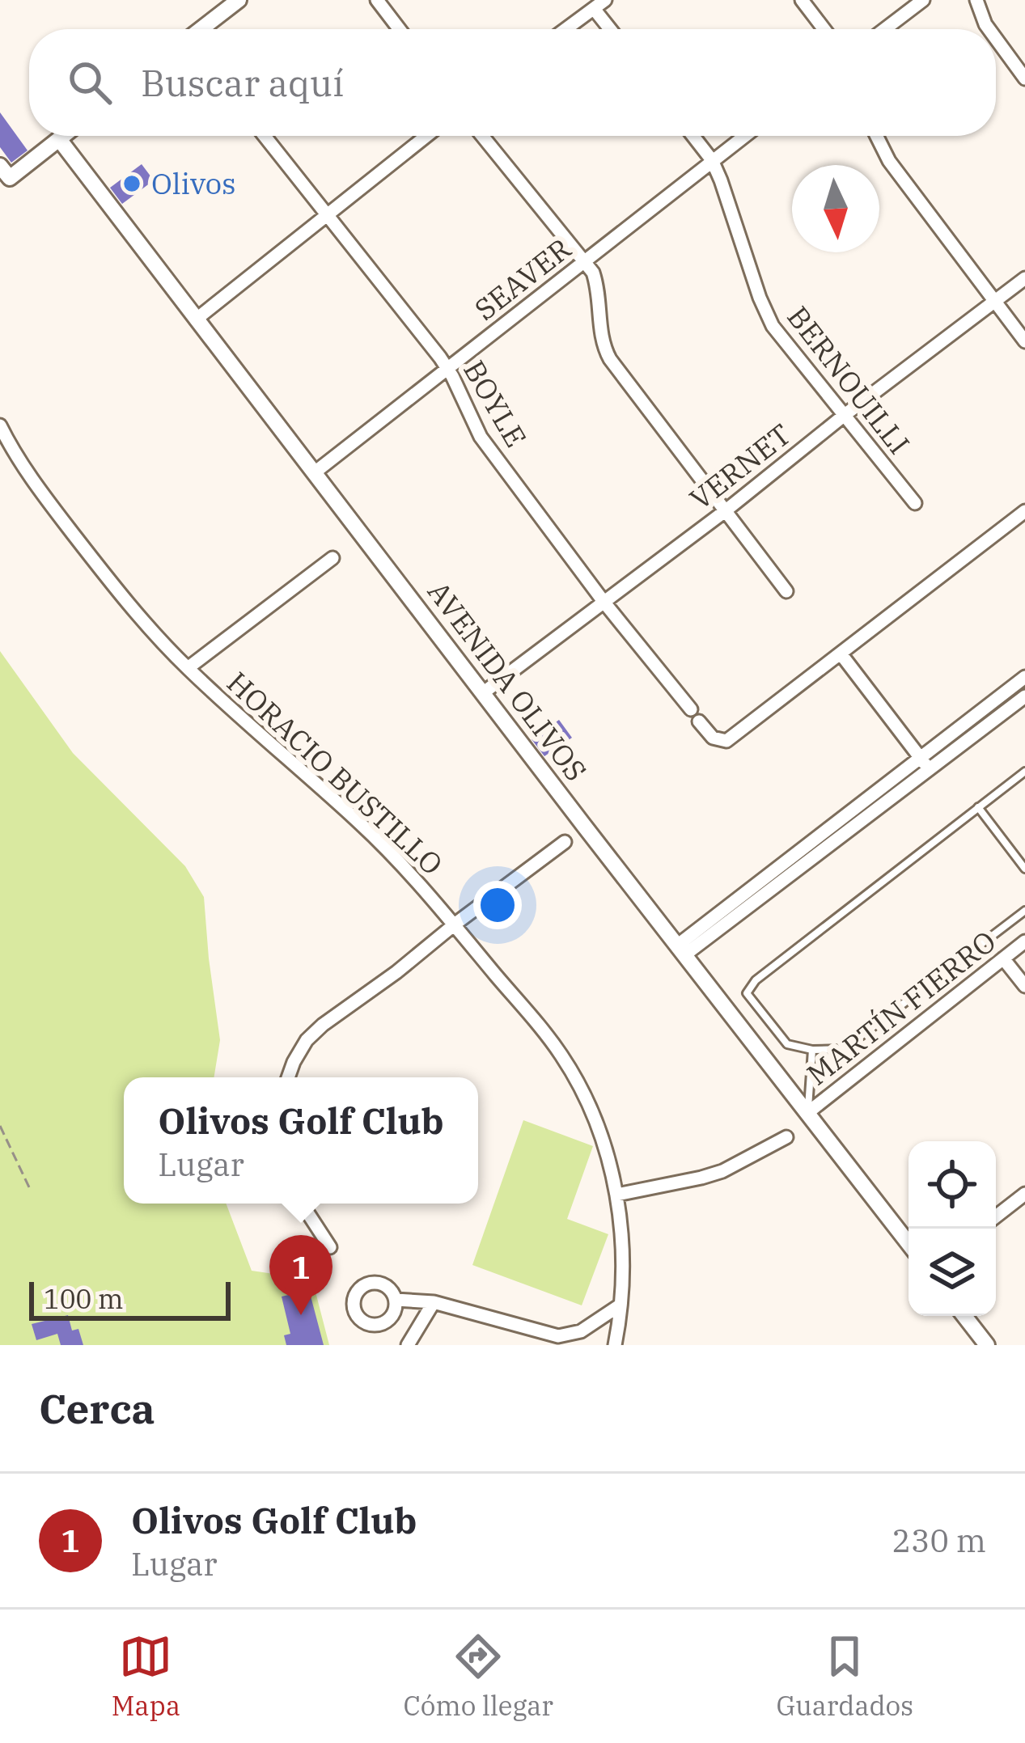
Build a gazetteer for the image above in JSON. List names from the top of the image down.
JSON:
{
  "streets": {
    "street": [
      "SEAVER",
      "BERNOUILLI",
      "BOYLE",
      "VERNET",
      "AVENIDA OLIVOS",
      "HORACIO BUSTILLO",
      "MARTÍN FIERRO"
    ]
  },
  "crossings": [
    ["SEAVER", "BERNOUILLI"],
    ["SEAVER", "BOYLE"],
    ["SEAVER", "AVENIDA OLIVOS"],
    ["BERNOUILLI", "VERNET"],
    ["BOYLE", "VERNET"],
    ["VERNET", "AVENIDA OLIVOS"],
    ["AVENIDA OLIVOS", "MARTÍN FIERRO"]
  ],
  "places": ["Olivos"],
  "scale_bar": "100 m",
  "north": "bottom",
  "page": {
    "search": "Buscar aquí",
    "popup": ["Olivos Golf Club", "Lugar"],
    "pins": "1",
    "scale": "100 m",
    "heading": "Cerca",
    "list": [
      {
        "mark": "1",
        "name": "Olivos Golf Club",
        "note": "Lugar",
        "value": "230 m"
      }
    ],
    "nav": ["Mapa", "Cómo llegar", "Guardados"]
  }
}
